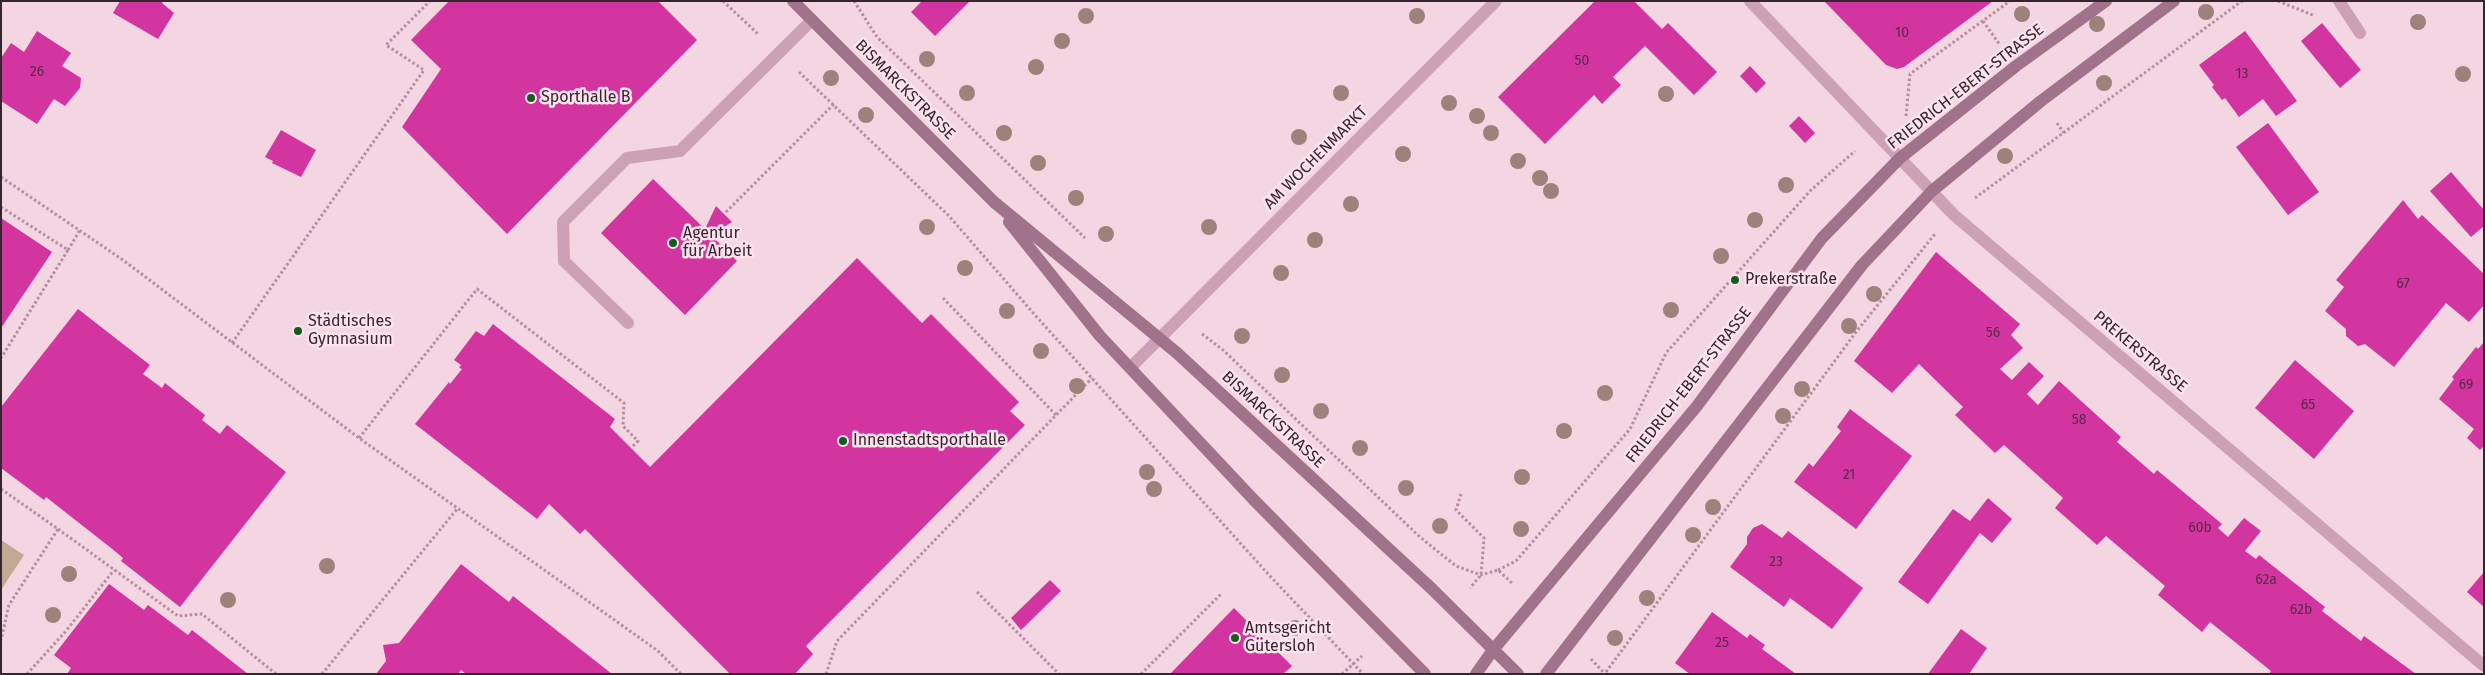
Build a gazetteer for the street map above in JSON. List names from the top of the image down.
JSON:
{
  "streets": {
    "main road": ["FRIEDRICH-EBERT-STRASSE", "BISMARCKSTRASSE"],
    "street": ["AM WOCHENMARKT", "PREKERSTRASSE"]
  },
  "crossings": [
    ["FRIEDRICH-EBERT-STRASSE", "BISMARCKSTRASSE"],
    ["FRIEDRICH-EBERT-STRASSE", "PREKERSTRASSE"],
    ["BISMARCKSTRASSE", "AM WOCHENMARKT"]
  ],
  "places": [
    "Sporthalle B",
    "Agentur für Arbeit",
    "Prekerstraße",
    "Städtisches Gymnasium",
    "Innenstadtsporthalle",
    "Amtsgericht Gütersloh"
  ],
  "house_numbers": [
    "10",
    "50",
    "26",
    "13",
    "67",
    "56",
    "69",
    "65",
    "58",
    "21",
    "60b",
    "23",
    "62a",
    "62b",
    "25"
  ]
}
